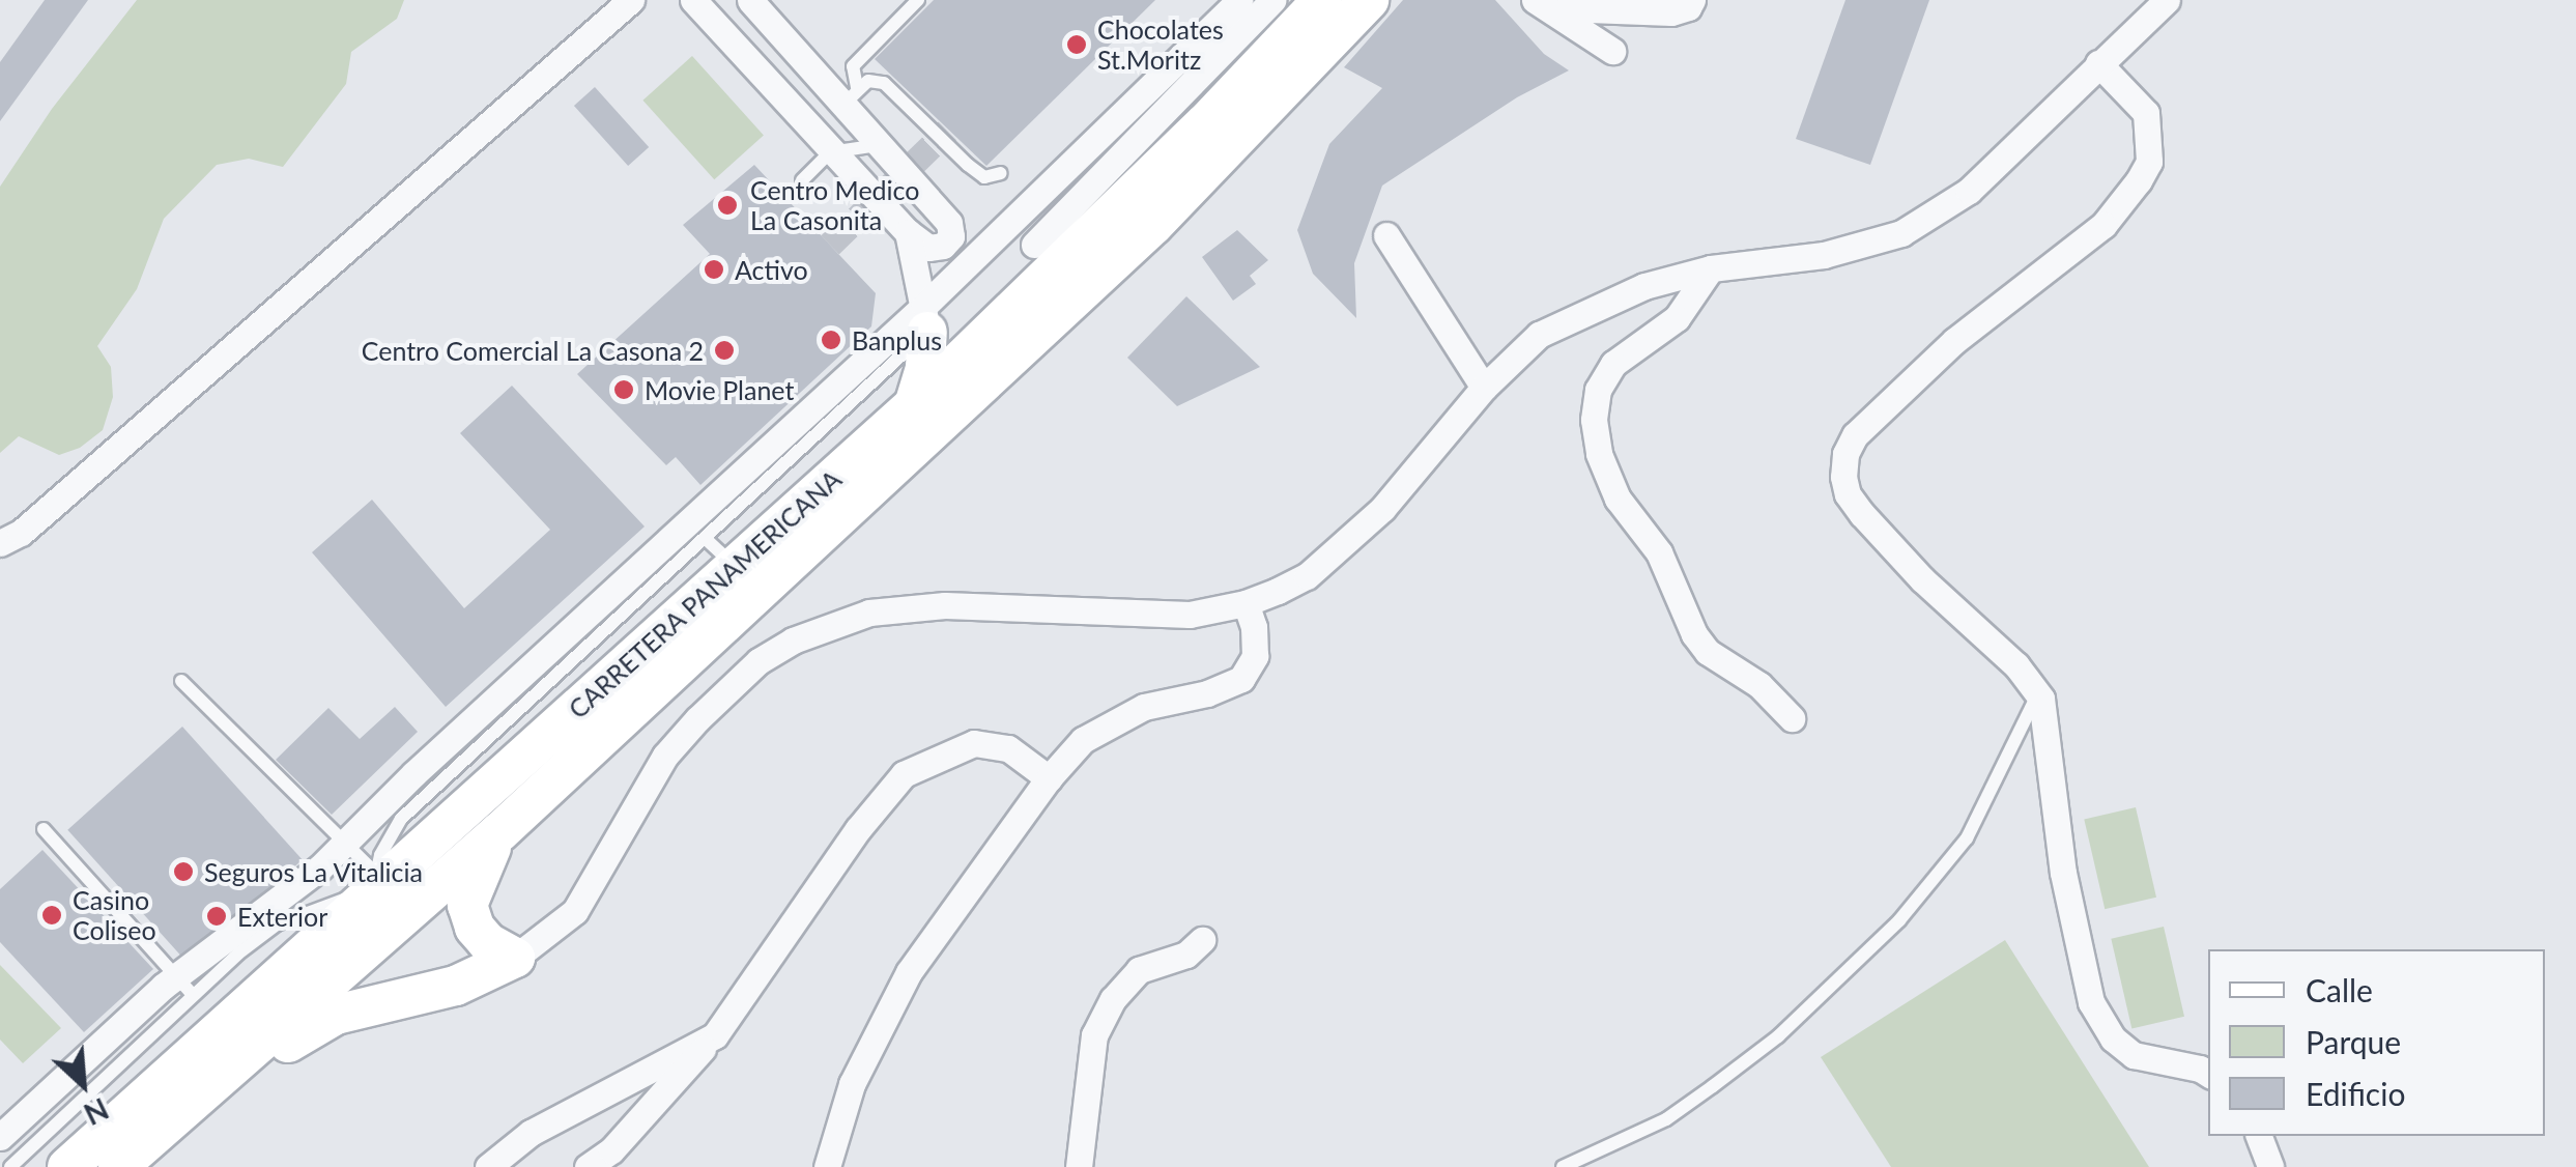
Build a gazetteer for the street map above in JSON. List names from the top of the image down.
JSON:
{
  "streets": {
    "main road": ["CARRETERA PANAMERICANA"]
  },
  "places": [
    "Chocolates St.Moritz",
    "Centro Medico La Casonita",
    "Activo",
    "Banplus",
    "Centro Comercial La Casona 2",
    "Movie Planet",
    "Seguros La Vitalicia",
    "Casino Coliseo",
    "Exterior"
  ],
  "legend": ["Calle", "Parque", "Edificio"],
  "north": "bottom right"
}
